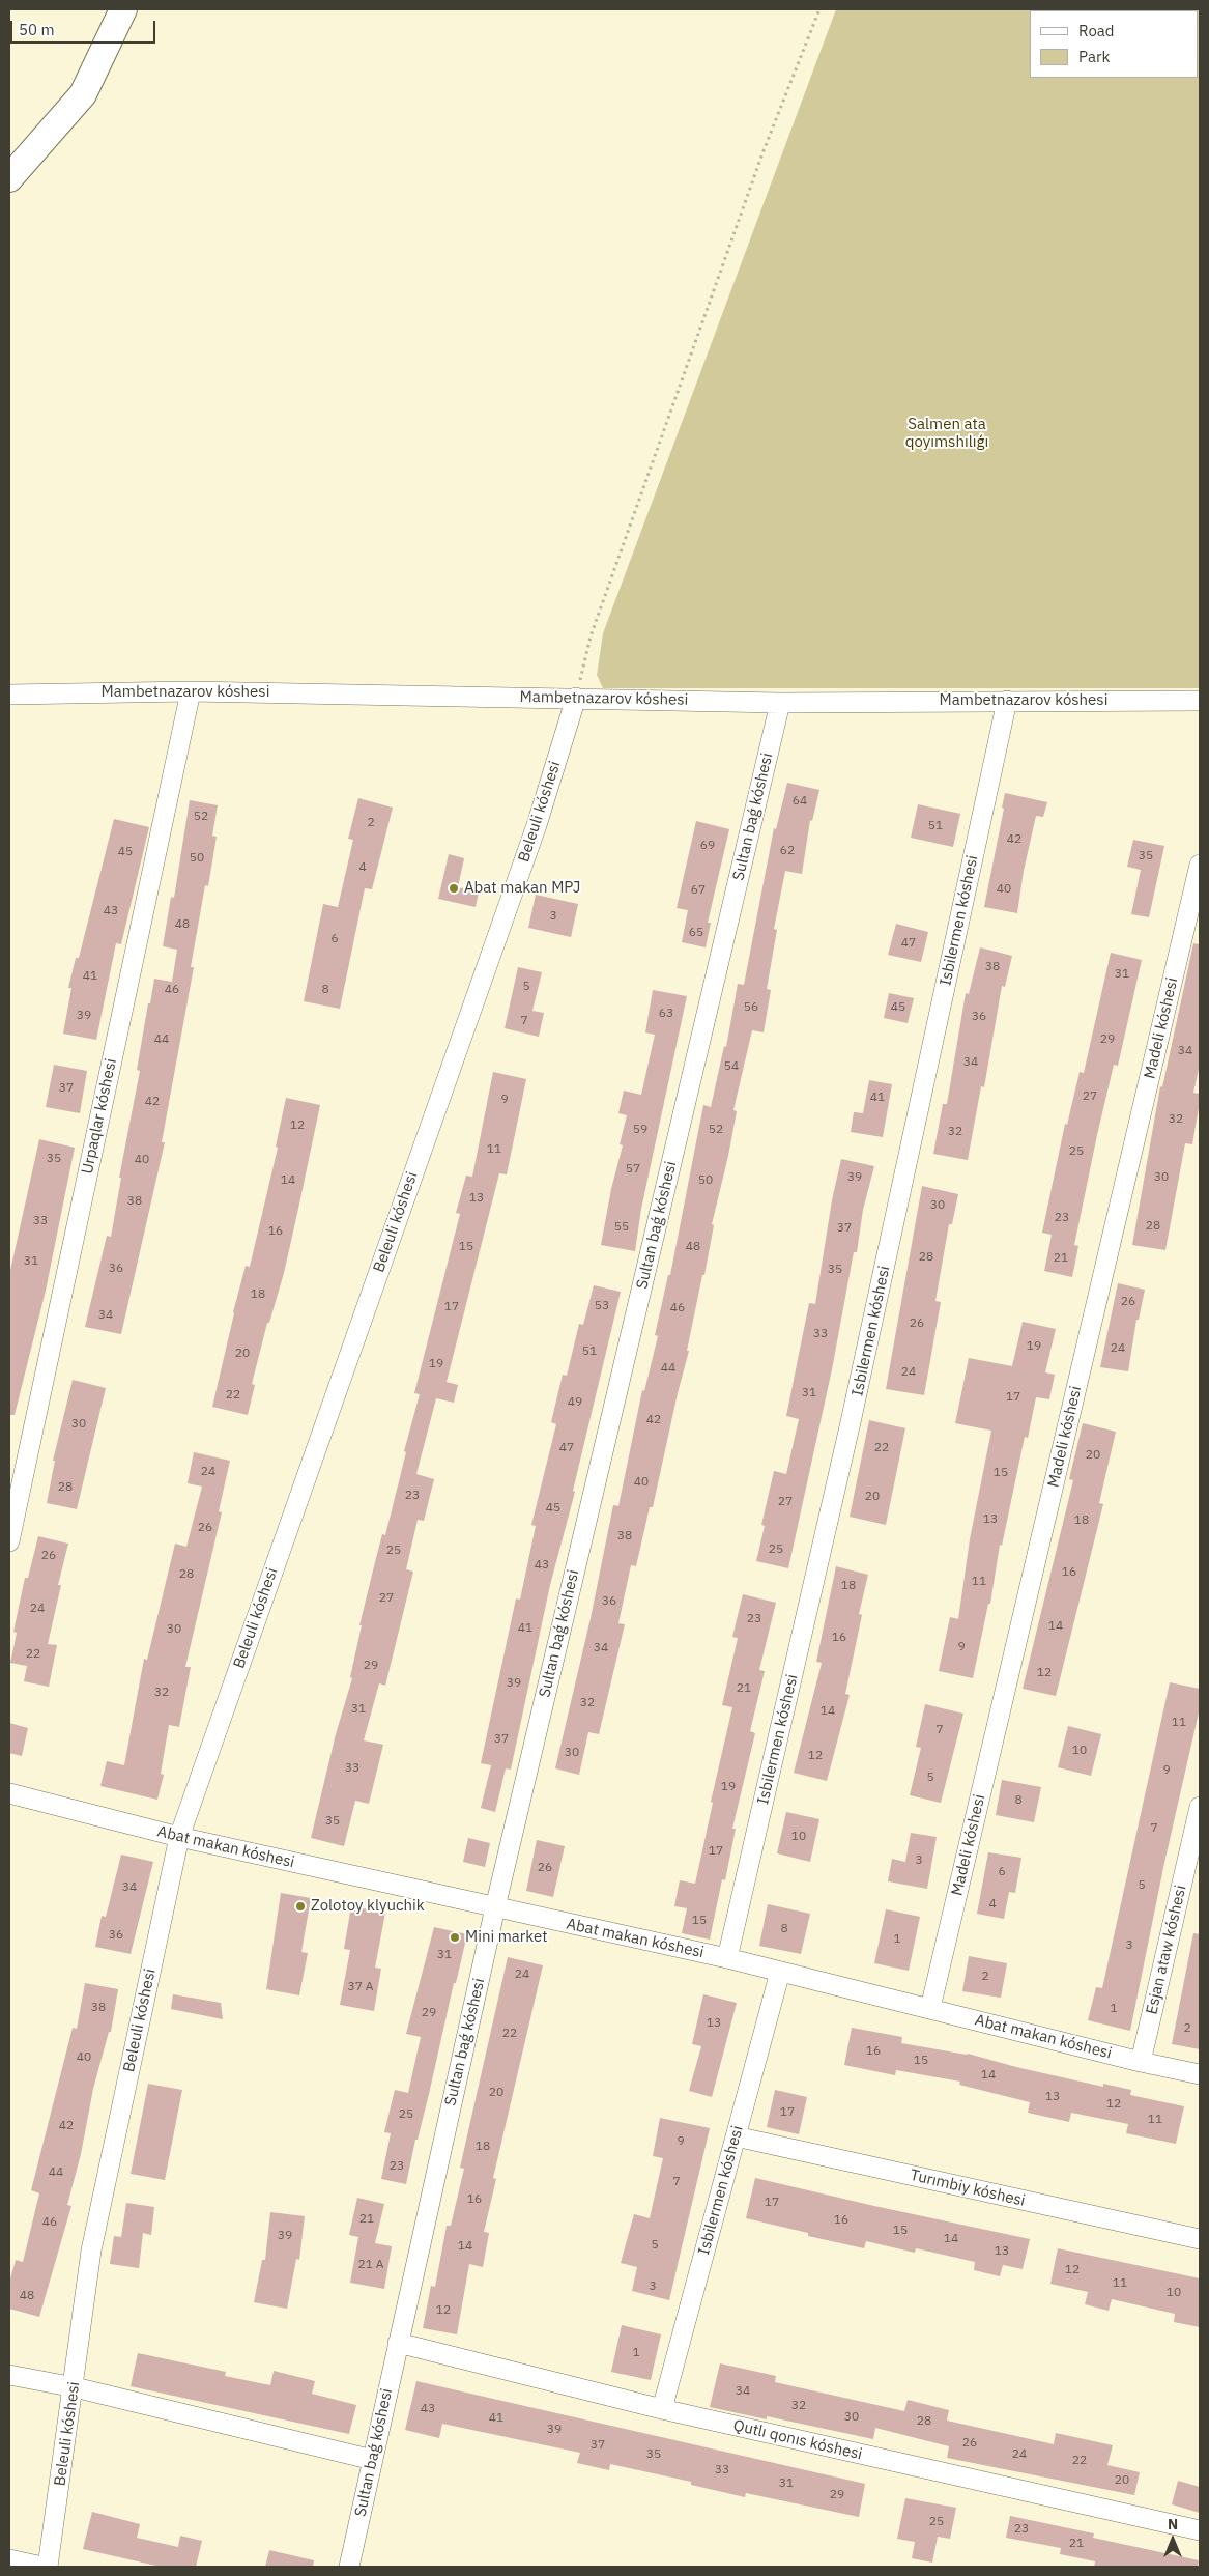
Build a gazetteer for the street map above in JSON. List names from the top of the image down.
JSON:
{
  "streets": {
    "street": [
      "Mambetnazarov kóshesi",
      "Beleuli kóshesi",
      "Sultan baǵ kóshesi",
      "Isbilermen kóshesi",
      "Madeli kóshesi",
      "Urpaqlar kóshesi",
      "Abat makan kóshesi",
      "Esjan ataw kóshesi",
      "Turımbiy kóshesi",
      "Qutlı qonıs kóshesi"
    ]
  },
  "crossings": [
    ["Mambetnazarov kóshesi", "Beleuli kóshesi"],
    ["Mambetnazarov kóshesi", "Sultan baǵ kóshesi"],
    ["Mambetnazarov kóshesi", "Isbilermen kóshesi"],
    ["Mambetnazarov kóshesi", "Urpaqlar kóshesi"],
    ["Beleuli kóshesi", "Abat makan kóshesi"],
    ["Sultan baǵ kóshesi", "Abat makan kóshesi"],
    ["Sultan baǵ kóshesi", "Qutlı qonıs kóshesi"],
    ["Isbilermen kóshesi", "Abat makan kóshesi"],
    ["Isbilermen kóshesi", "Turımbiy kóshesi"],
    ["Isbilermen kóshesi", "Qutlı qonıs kóshesi"],
    ["Madeli kóshesi", "Abat makan kóshesi"],
    ["Abat makan kóshesi", "Esjan ataw kóshesi"]
  ],
  "parks": ["Salmen ata qoyımshılıǵı"],
  "places": ["Abat makan MPJ", "Zolotoy klyuchik", "Mini market"],
  "house_numbers": [
    "64",
    "52",
    "2",
    "51",
    "42",
    "69",
    "62",
    "45",
    "35",
    "50",
    "4",
    "40",
    "67",
    "43",
    "3",
    "48",
    "65",
    "6",
    "47",
    "38",
    "31",
    "41",
    "5",
    "46",
    "8",
    "56",
    "45",
    "63",
    "39",
    "36",
    "7",
    "44",
    "29",
    "34",
    "34",
    "54",
    "37",
    "27",
    "41",
    "9",
    "42",
    "32",
    "12",
    "59",
    "52",
    "32",
    "11",
    "25",
    "35",
    "40",
    "57",
    "39",
    "30",
    "14",
    "50",
    "13",
    "38",
    "30",
    "23",
    "33",
    "28",
    "55",
    "37",
    "16",
    "15",
    "48",
    "28",
    "21",
    "31",
    "36",
    "35",
    "18",
    "26",
    "53",
    "17",
    "46",
    "34",
    "26",
    "33",
    "19",
    "24",
    "51",
    "20",
    "19",
    "44",
    "24",
    "31",
    "22",
    "17",
    "49",
    "42",
    "30",
    "47",
    "22",
    "20",
    "24",
    "15",
    "40",
    "28",
    "23",
    "20",
    "27",
    "45",
    "13",
    "18",
    "26",
    "38",
    "25",
    "25",
    "26",
    "43",
    "16",
    "28",
    "11",
    "18",
    "27",
    "36",
    "24",
    "23",
    "14",
    "41",
    "30",
    "16",
    "9",
    "34",
    "22",
    "29",
    "12",
    "39",
    "21",
    "32",
    "32",
    "31",
    "14",
    "11",
    "7",
    "37",
    "10",
    "30",
    "12",
    "33",
    "9",
    "5",
    "19",
    "8",
    "35",
    "7",
    "10",
    "17",
    "3",
    "26",
    "6",
    "5",
    "34",
    "4",
    "15",
    "8",
    "36",
    "1",
    "3",
    "31",
    "24",
    "2",
    "37 А",
    "38",
    "1",
    "29",
    "13",
    "2",
    "22",
    "16",
    "40",
    "15",
    "14",
    "20",
    "13",
    "12",
    "17",
    "25",
    "11",
    "42",
    "9",
    "18",
    "23",
    "44",
    "7",
    "16",
    "17",
    "21",
    "16",
    "46",
    "15",
    "39",
    "14",
    "5",
    "14",
    "13",
    "21 А",
    "12",
    "11",
    "3",
    "10",
    "48",
    "12",
    "1",
    "34",
    "32",
    "43",
    "30",
    "41",
    "28",
    "39",
    "26",
    "37",
    "35",
    "24",
    "22",
    "33",
    "20",
    "31",
    "29",
    "25",
    "23",
    "21"
  ],
  "legend": ["Road", "Park"],
  "scale_bar": "50 m",
  "north": "top"
}
